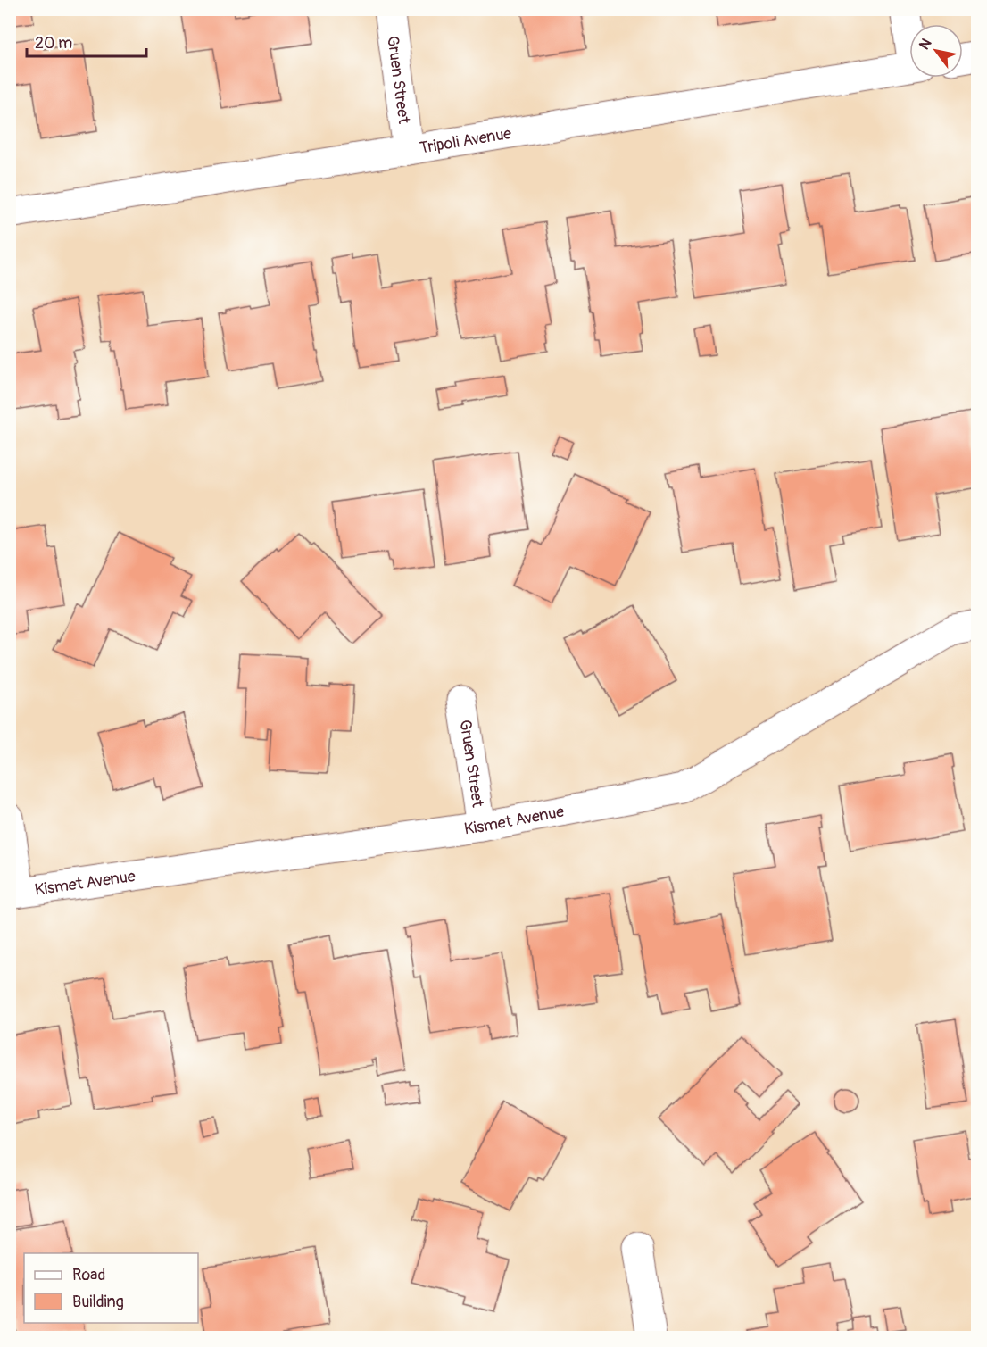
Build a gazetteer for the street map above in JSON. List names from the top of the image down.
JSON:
{
  "streets": {
    "street": ["Gruen Street", "Tripoli Avenue", "Kismet Avenue"]
  },
  "crossings": [
    ["Gruen Street", "Tripoli Avenue"],
    ["Gruen Street", "Kismet Avenue"]
  ],
  "legend": ["Road", "Building"],
  "scale_bar": "20 m",
  "north": "top left"
}
